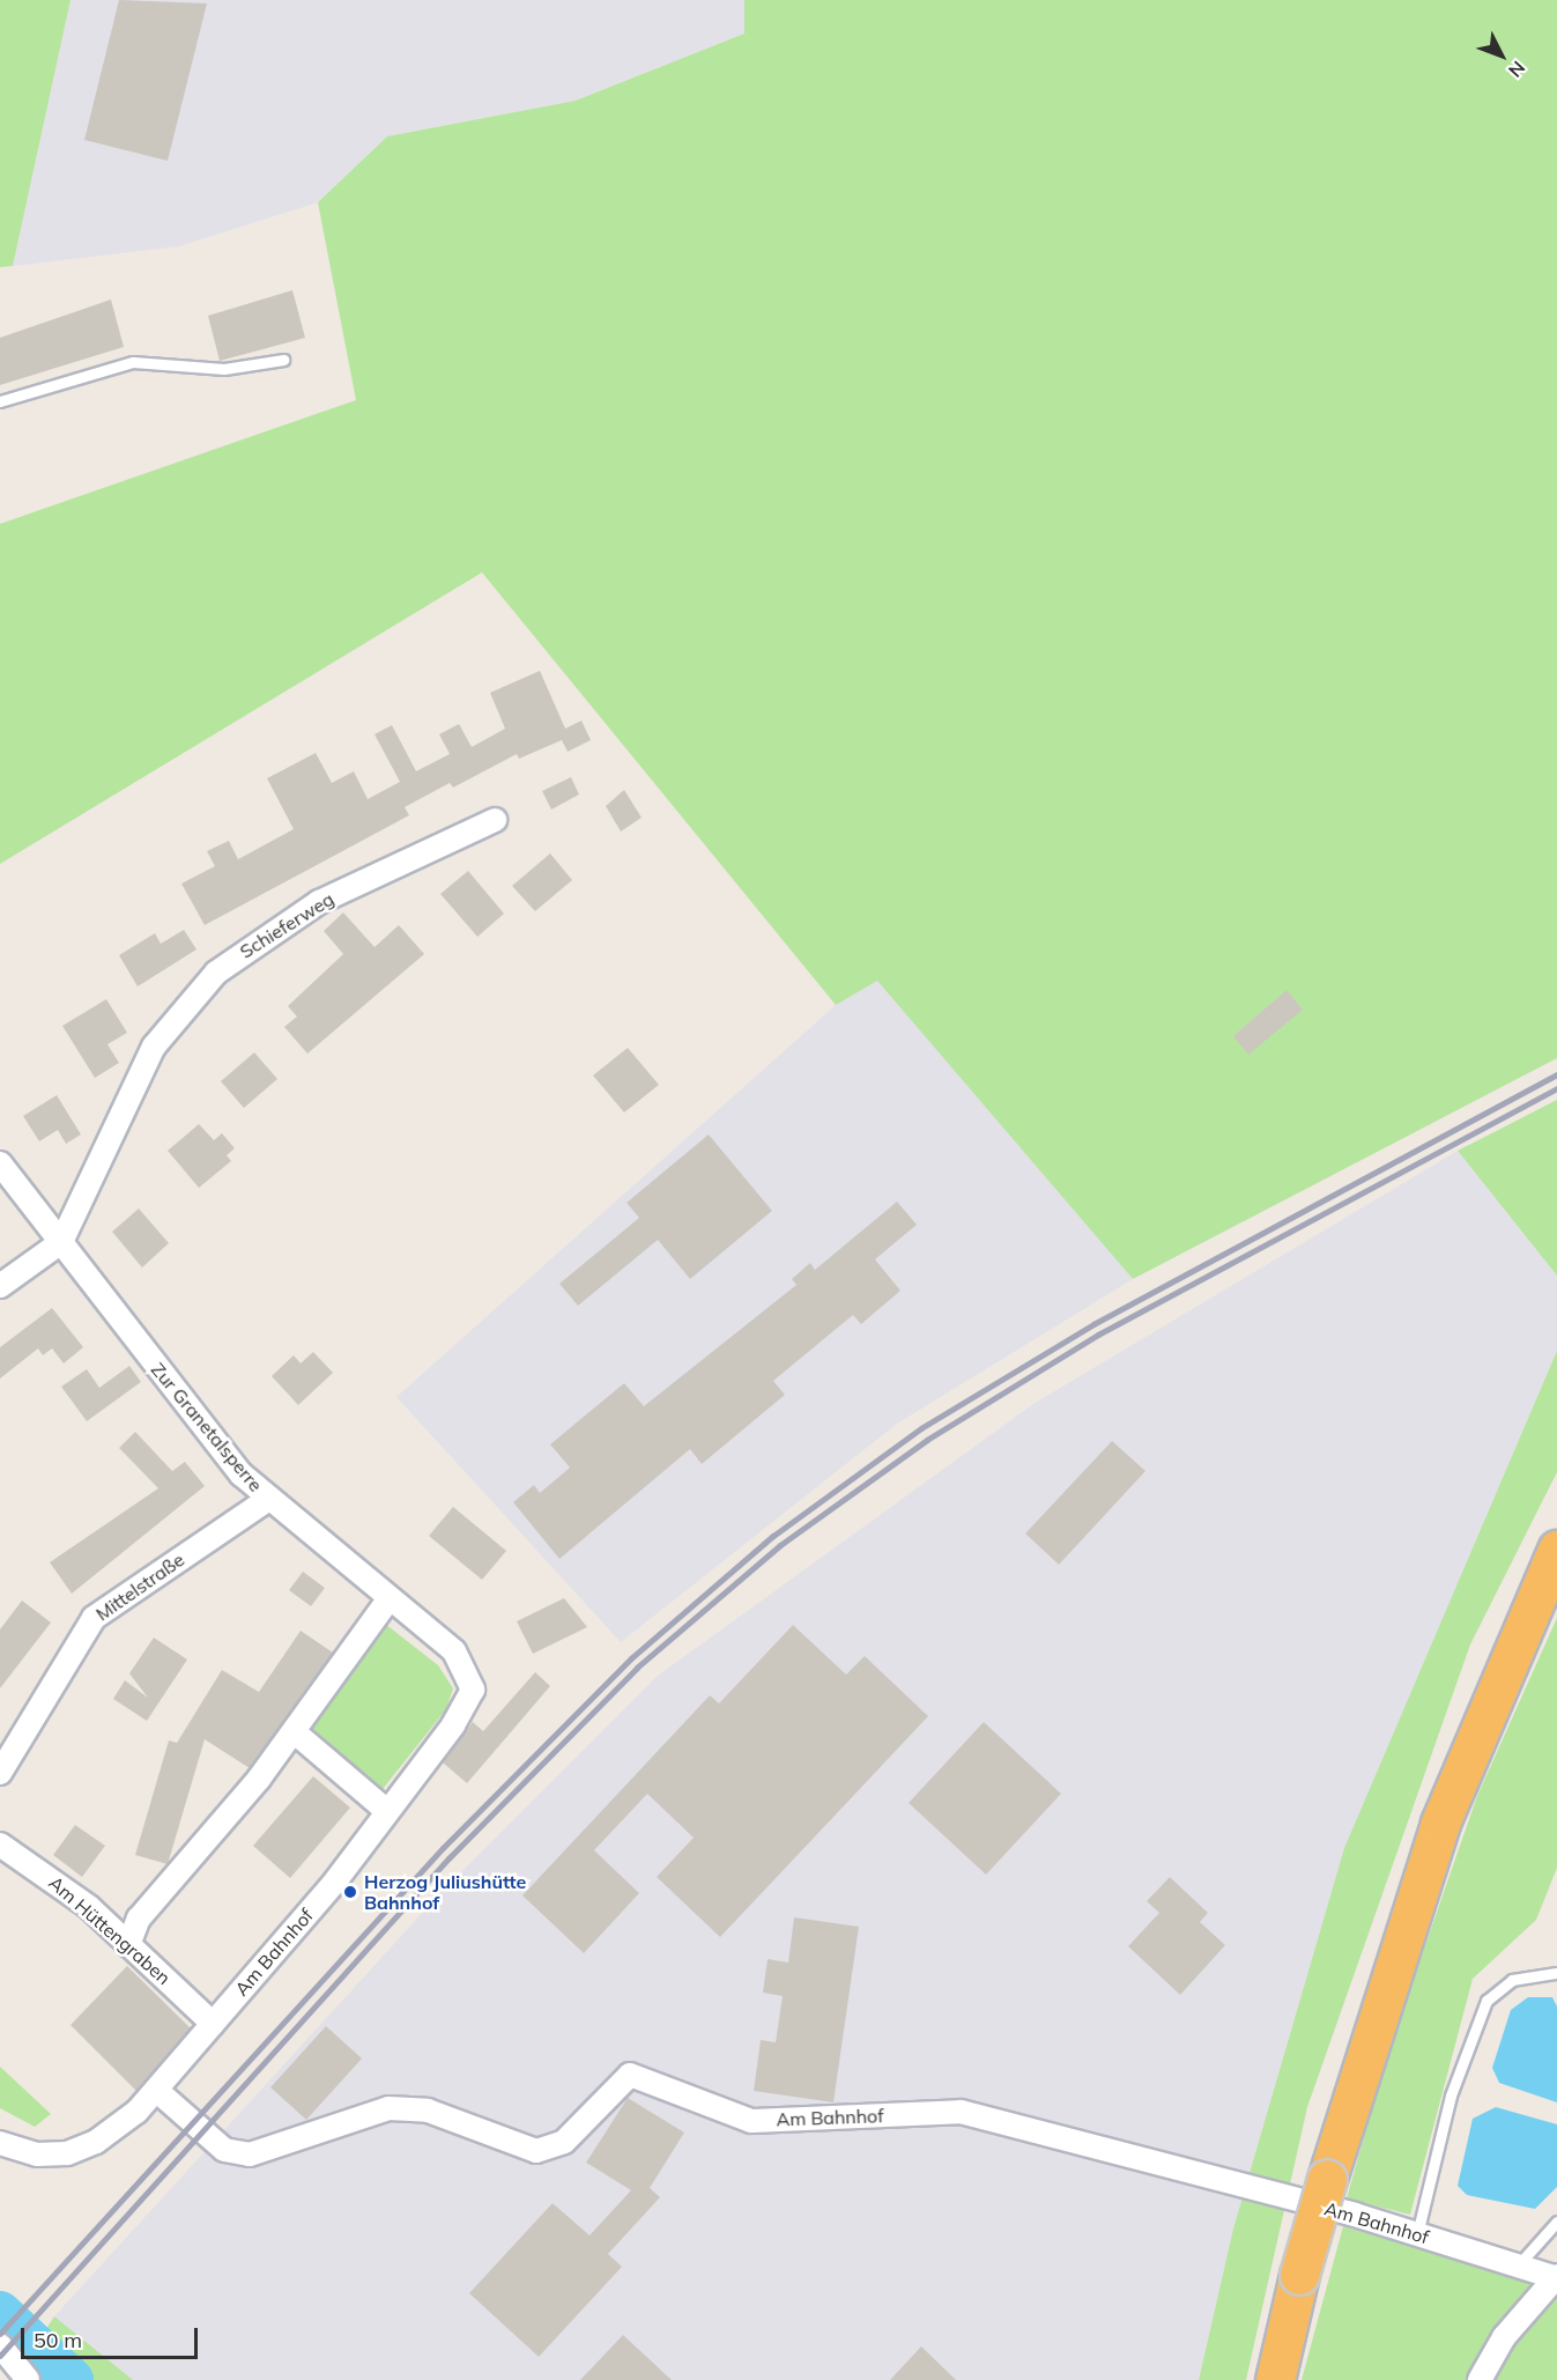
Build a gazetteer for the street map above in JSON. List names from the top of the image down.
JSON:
{
  "streets": {
    "street": [
      "Schieferweg",
      "Zur Granetalsperre",
      "Mittelstraße",
      "Am Hüttengraben",
      "Am Bahnhof"
    ]
  },
  "crossings": [
    ["Schieferweg", "Zur Granetalsperre"],
    ["Zur Granetalsperre", "Mittelstraße"],
    ["Zur Granetalsperre", "Am Bahnhof"],
    ["Am Hüttengraben", "Am Bahnhof"]
  ],
  "places": ["Herzog Juliushütte Bahnhof"],
  "scale_bar": "50 m",
  "north": "bottom right"
}
